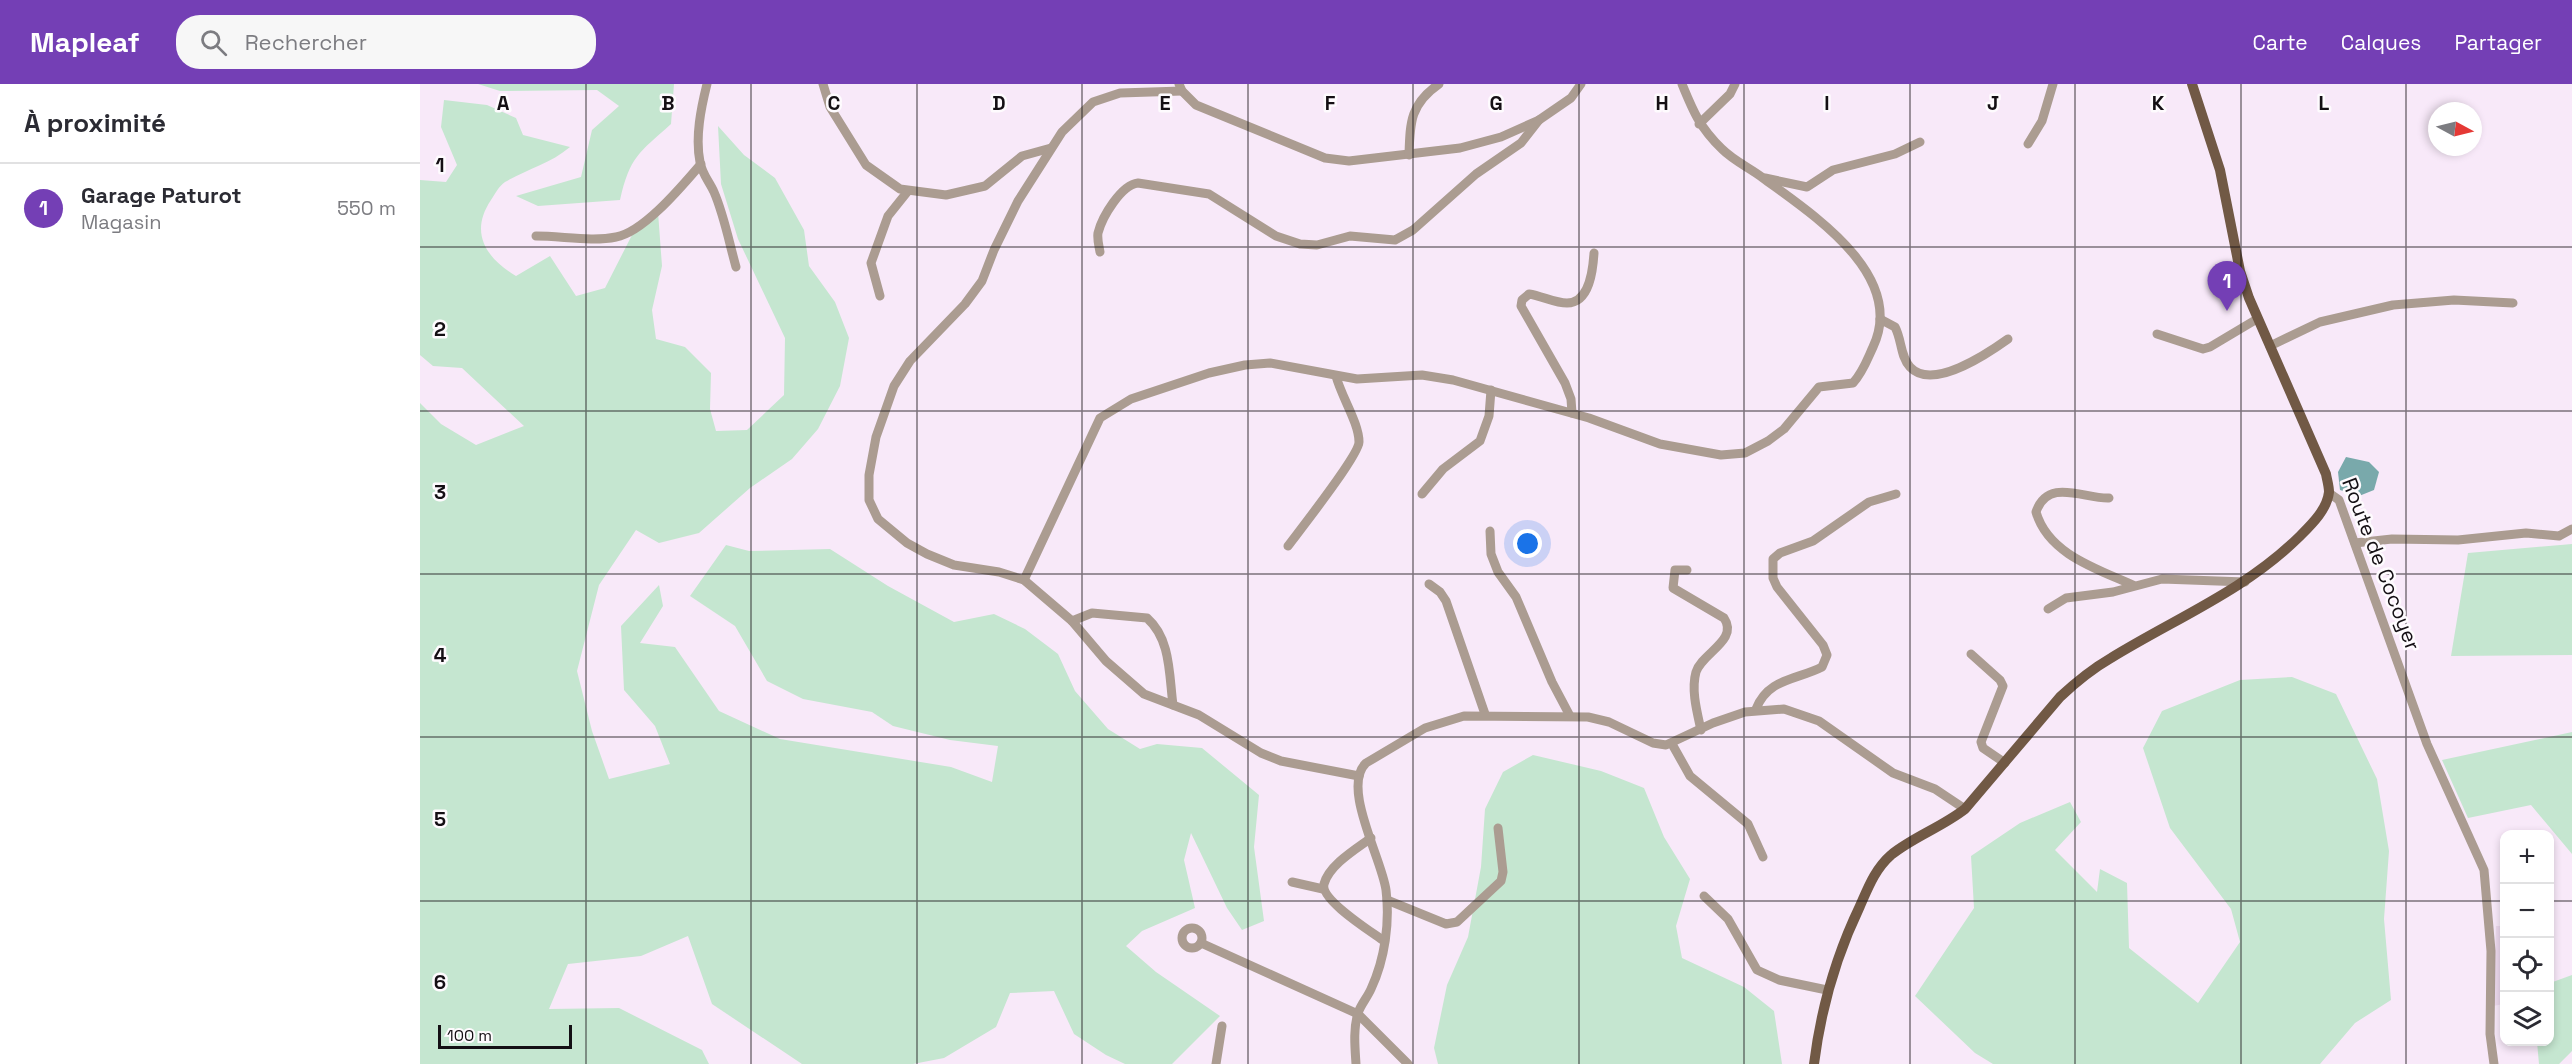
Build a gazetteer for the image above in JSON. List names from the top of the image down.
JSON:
{
  "streets": {
    "main road": ["Route de Cocoyer"]
  },
  "scale_bar": "100 m",
  "north": "right",
  "page": {
    "header": "Mapleaf",
    "search": "Rechercher",
    "nav": ["Carte", "Calques", "Partager"],
    "heading": "À proximité",
    "list": [
      {
        "mark": "1",
        "name": "Garage Paturot",
        "note": "Magasin",
        "value": "550 m"
      }
    ],
    "pins": "1",
    "map_buttons": ["+", "−"],
    "scale": "100 m"
  },
  "grid": {
    "columns": [
      "A",
      "B",
      "C",
      "D",
      "E",
      "F",
      "G",
      "H",
      "I",
      "J",
      "K",
      "L"
    ],
    "rows": [
      "1",
      "2",
      "3",
      "4",
      "5",
      "6"
    ]
  }
}
